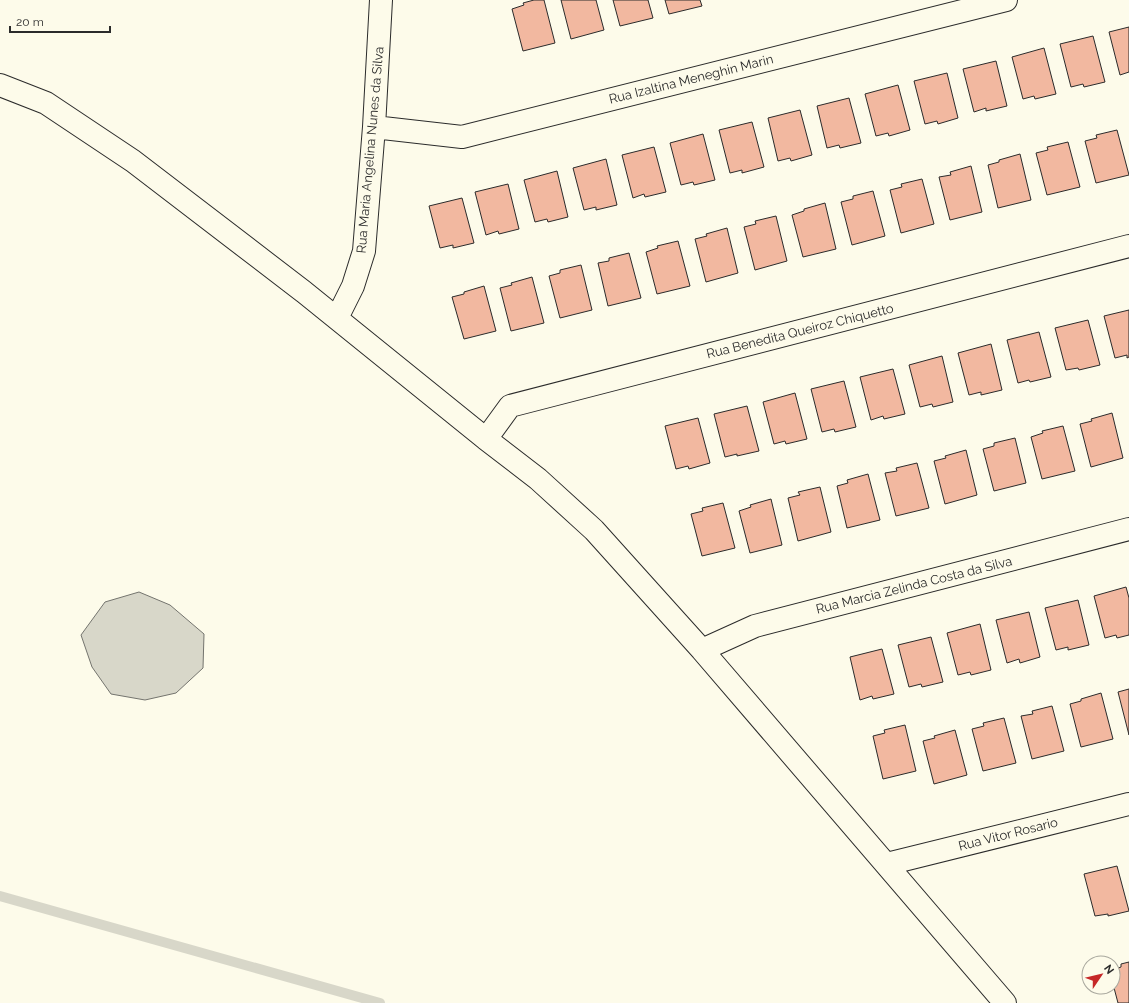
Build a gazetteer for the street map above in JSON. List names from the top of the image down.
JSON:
{
  "streets": {
    "street": [
      "Rua Izaltina Meneghin Marin",
      "Rua Maria Angelina Nunes da Silva",
      "Rua Benedita Queiroz Chiquetto",
      "Rua Marcia Zelinda Costa da Silva",
      "Rua Vitor Rosario"
    ]
  },
  "crossings": [
    ["Rua Izaltina Meneghin Marin", "Rua Maria Angelina Nunes da Silva"]
  ],
  "scale_bar": "20 m",
  "north": "top right"
}
